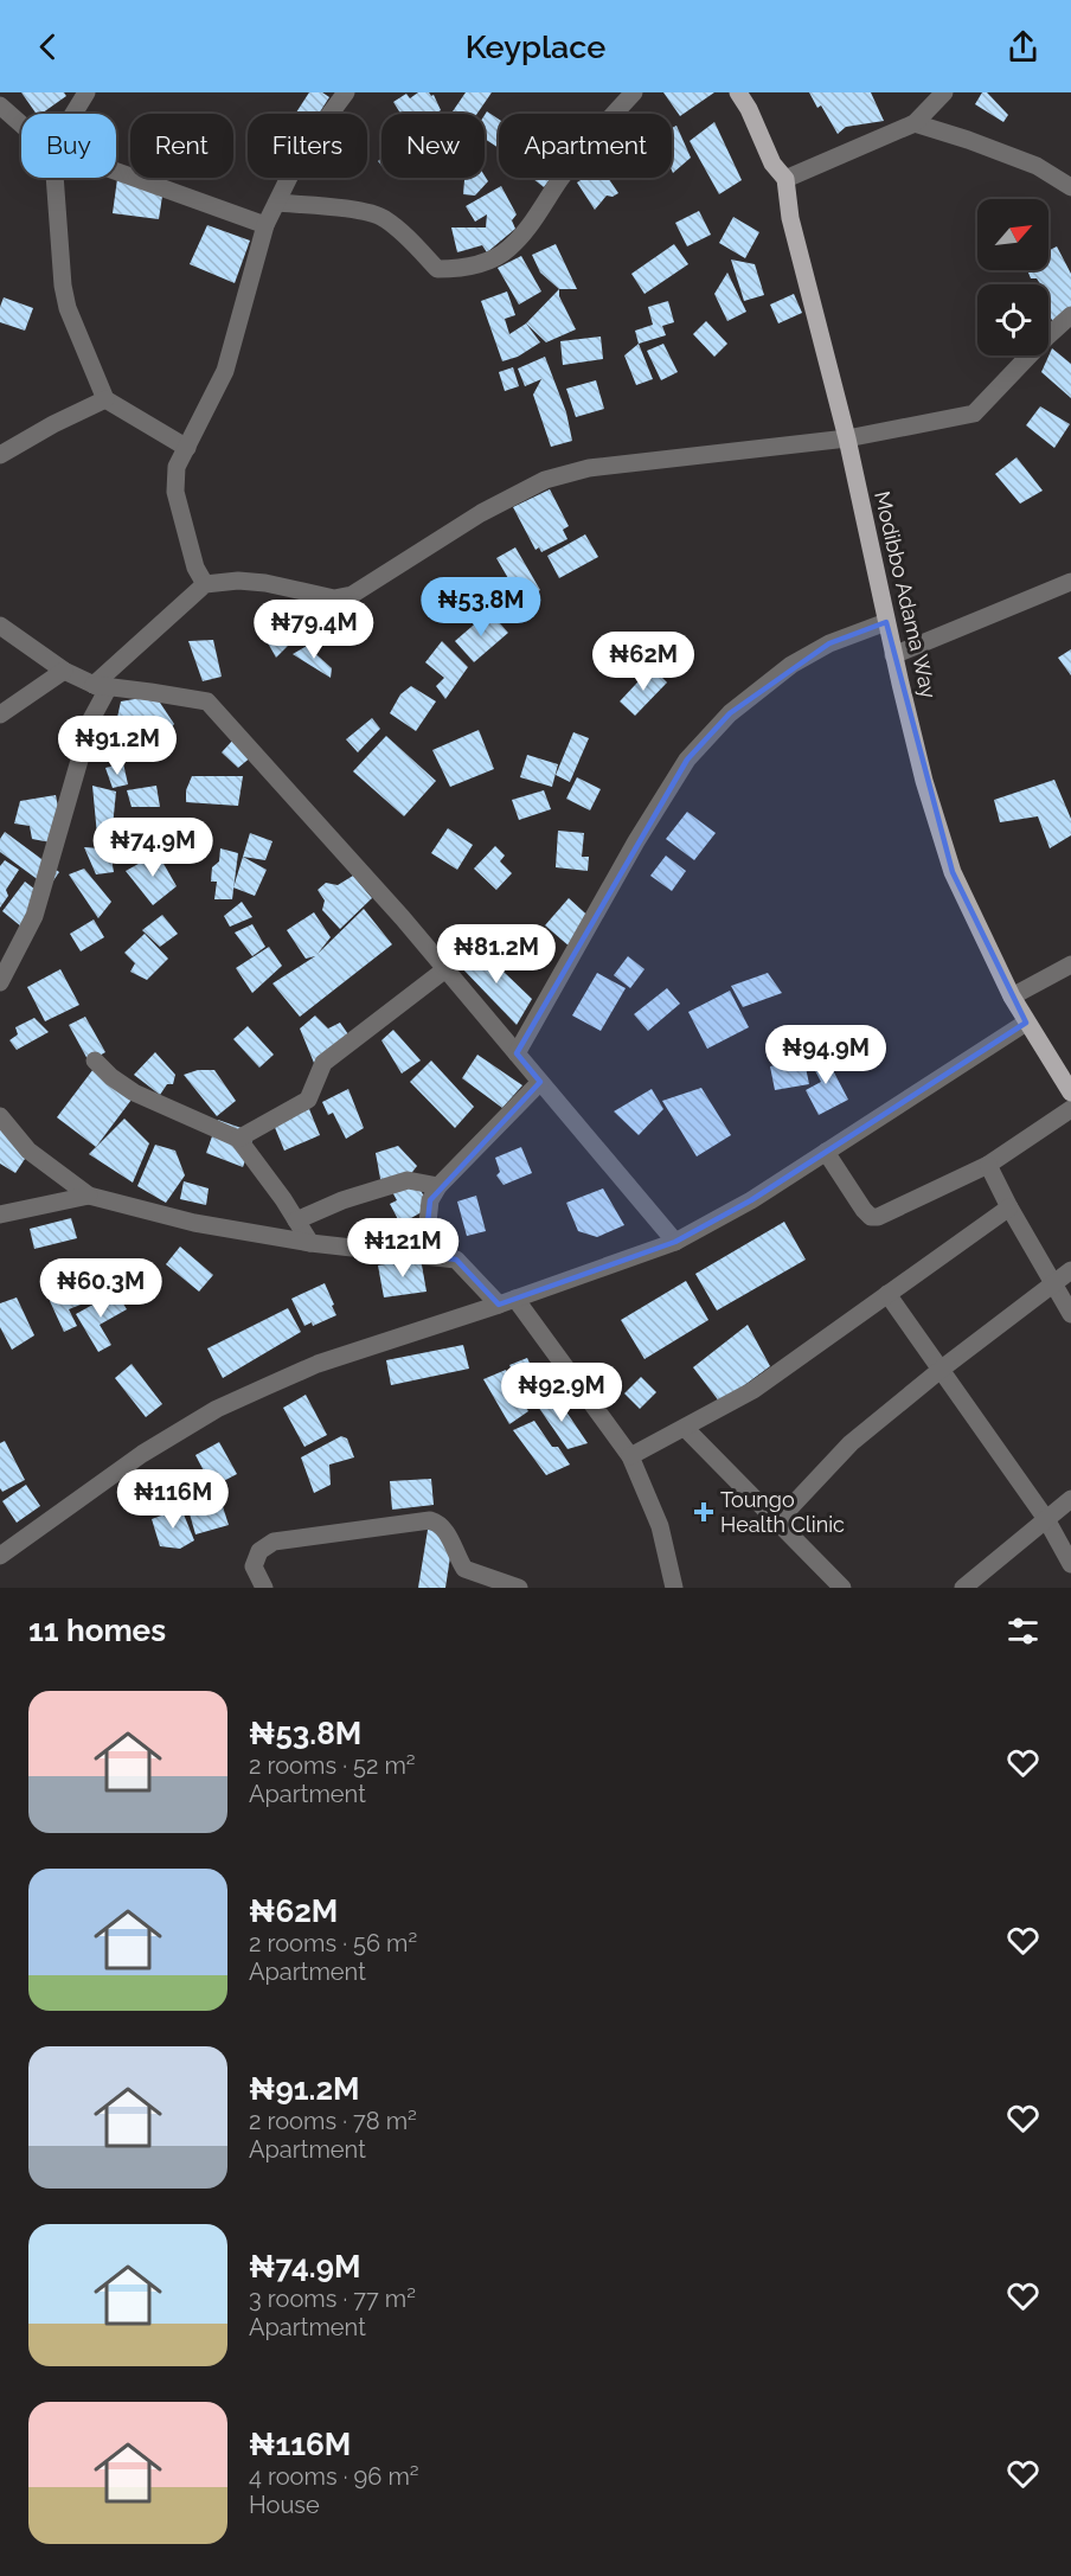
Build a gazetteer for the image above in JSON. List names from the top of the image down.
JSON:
{
  "streets": {
    "main road": ["Modibbo Adama Way"]
  },
  "places": {
    "health": ["Toungo Health Clinic"]
  },
  "north": "top right",
  "page": {
    "header": "Keyplace",
    "chip": [
      "Buy",
      "Rent",
      "Filters",
      "New",
      "Apartment"
    ],
    "price": [
      "₦53.8M",
      "₦79.4M",
      "₦62M",
      "₦91.2M",
      "₦74.9M",
      "₦81.2M",
      "₦94.9M",
      "₦121M",
      "₦60.3M",
      "₦92.9M",
      "₦116M"
    ],
    "heading": "11 homes",
    "list": [
      {
        "name": "₦53.8M",
        "note": "2 rooms · 52 m² · Apartment"
      },
      {
        "name": "₦62M",
        "note": "2 rooms · 56 m² · Apartment"
      },
      {
        "name": "₦91.2M",
        "note": "2 rooms · 78 m² · Apartment"
      },
      {
        "name": "₦74.9M",
        "note": "3 rooms · 77 m² · Apartment"
      },
      {
        "name": "₦116M",
        "note": "4 rooms · 96 m² · House"
      }
    ]
  }
}
